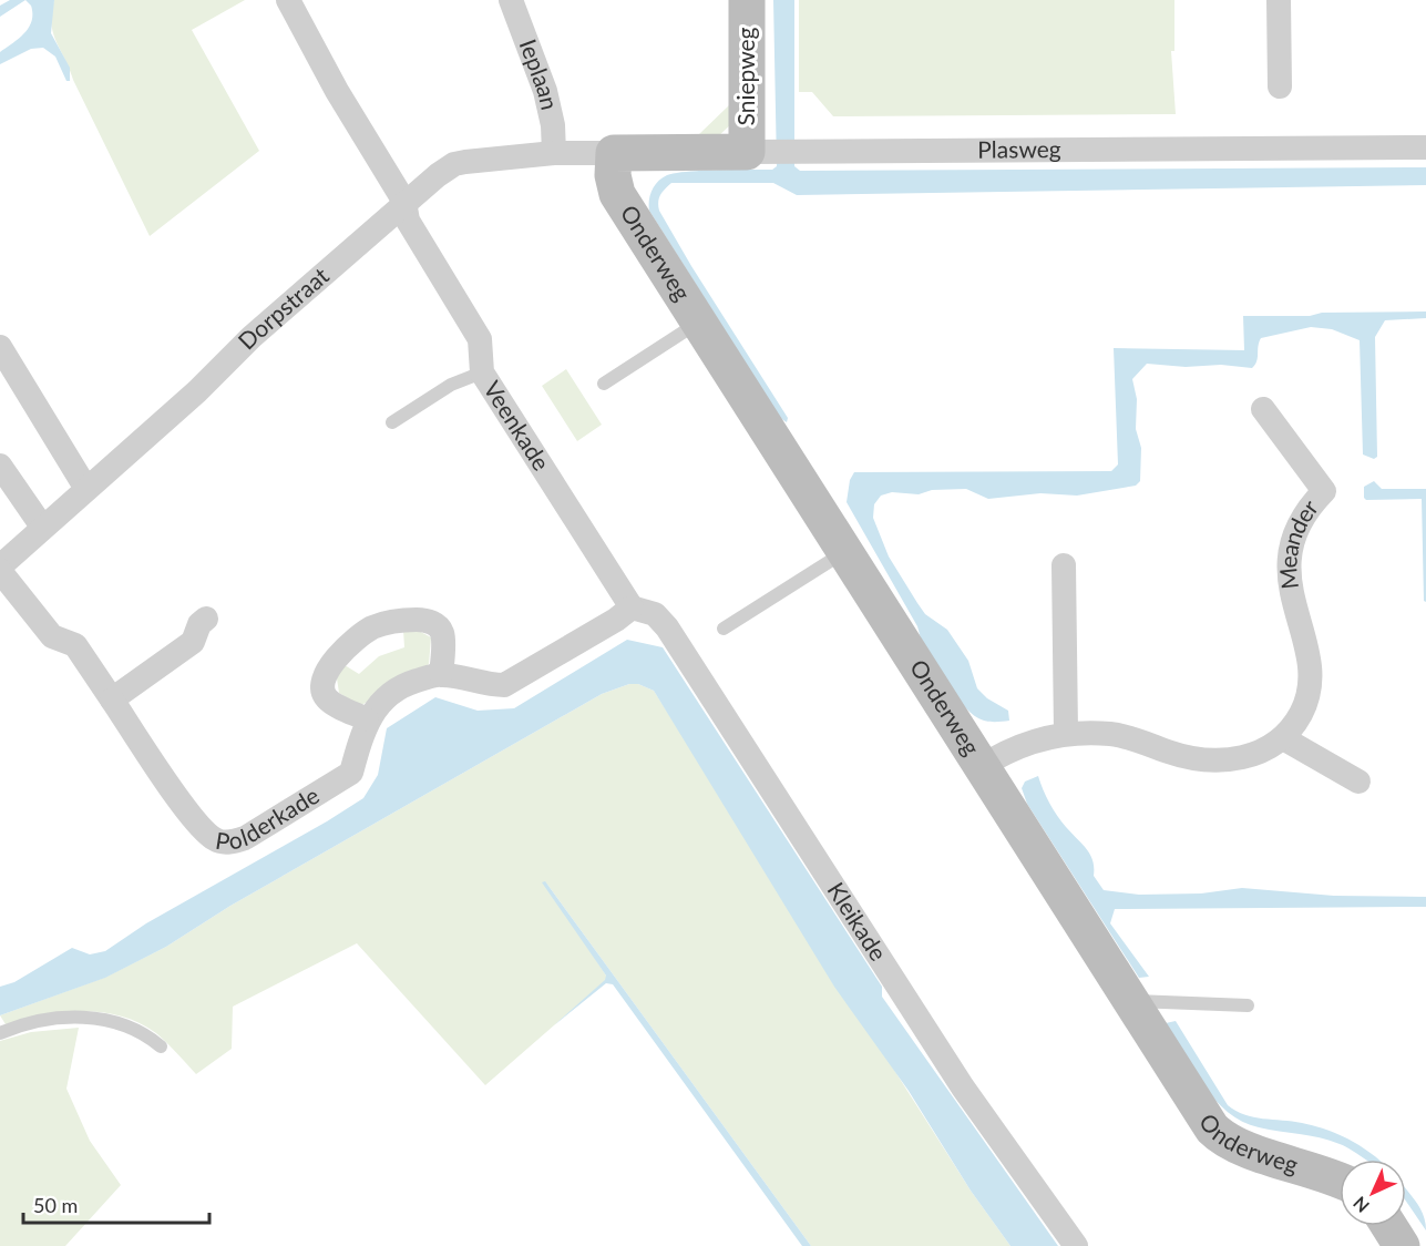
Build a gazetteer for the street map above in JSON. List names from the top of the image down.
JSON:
{
  "streets": {
    "street": [
      "Ieplaan",
      "Sniepweg",
      "Plasweg",
      "Onderweg",
      "Dorpstraat",
      "Veenkade",
      "Meander",
      "Polderkade",
      "Kleikade"
    ]
  },
  "crossings": [
    ["Ieplaan", "Dorpstraat"],
    ["Sniepweg", "Plasweg"],
    ["Plasweg", "Onderweg"],
    ["Plasweg", "Dorpstraat"],
    ["Onderweg", "Dorpstraat"],
    ["Onderweg", "Meander"],
    ["Dorpstraat", "Veenkade"],
    ["Dorpstraat", "Polderkade"],
    ["Veenkade", "Kleikade"]
  ],
  "scale_bar": "50 m",
  "north": "bottom left"
}
